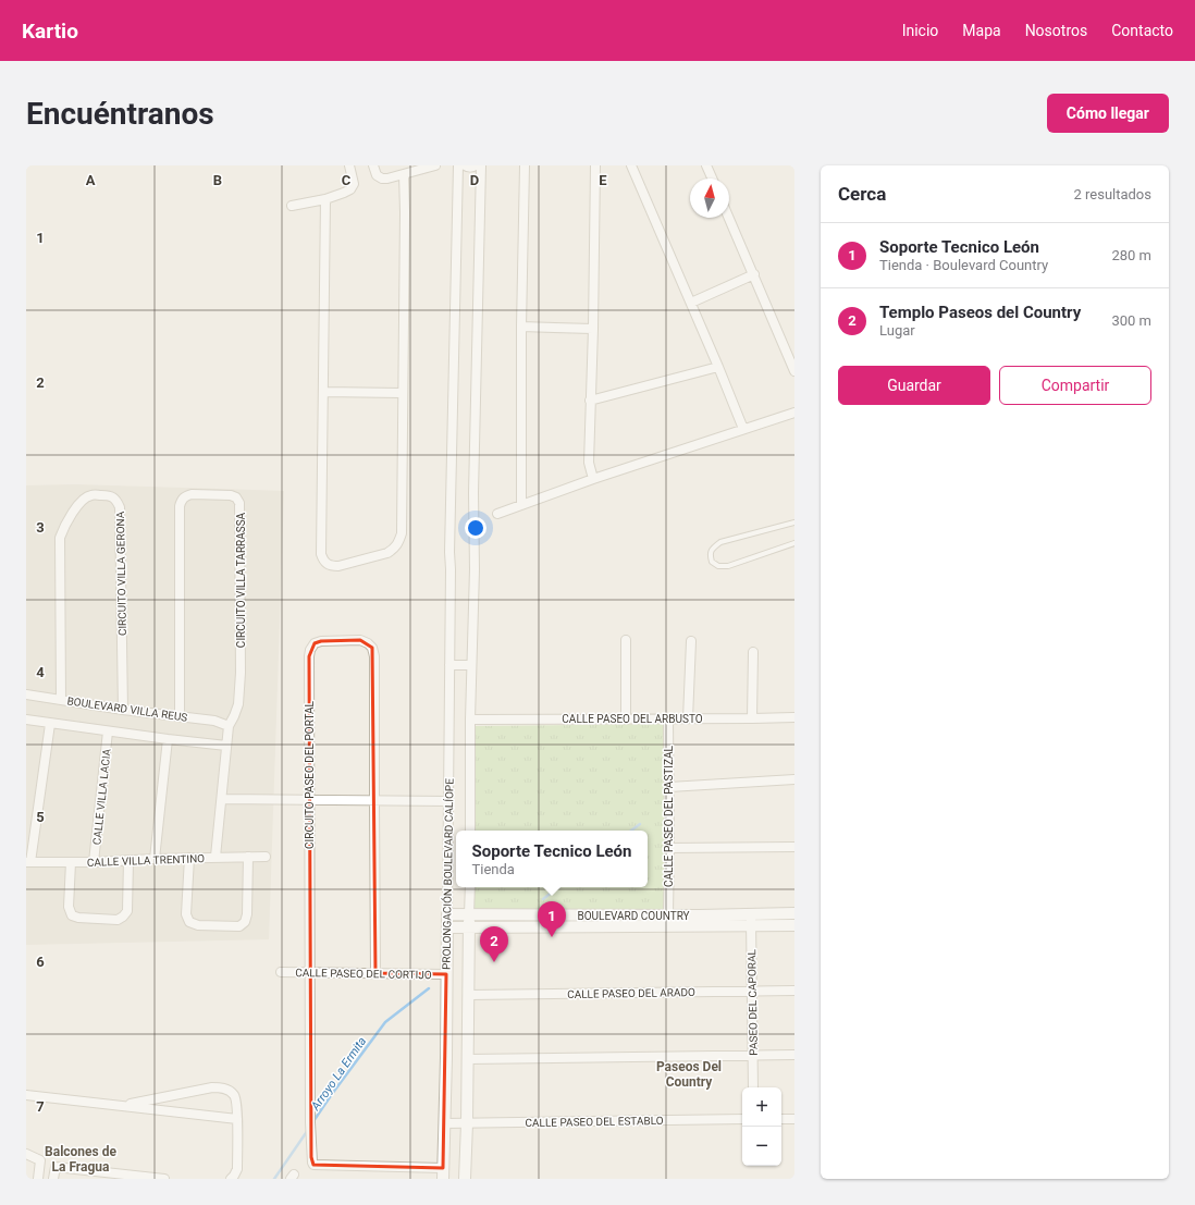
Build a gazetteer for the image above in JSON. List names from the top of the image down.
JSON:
{
  "streets": {
    "street": [
      "CIRCUITO VILLA GERONA",
      "CIRCUITO VILLA TARRASSA",
      "BOULEVARD VILLA REUS",
      "CALLE PASEO DEL ARBUSTO",
      "CIRCUITO PASEO DEL PORTAL",
      "CALLE VILLA LACIA",
      "CALLE PASEO DEL PASTIZAL",
      "CALLE VILLA TRENTINO",
      "PROLONGACIÓN BOULEVARD CALÍOPE",
      "BOULEVARD COUNTRY",
      "CALLE PASEO DEL CORTIJO",
      "CALLE PASEO DEL ARADO",
      "PASEO DEL CAPORAL",
      "CALLE PASEO DEL ESTABLO"
    ]
  },
  "crossings": [
    ["CIRCUITO VILLA GERONA", "BOULEVARD VILLA REUS"],
    ["CIRCUITO VILLA TARRASSA", "BOULEVARD VILLA REUS"],
    ["CALLE PASEO DEL ARBUSTO", "CALLE PASEO DEL PASTIZAL"],
    ["CALLE PASEO DEL ARBUSTO", "PROLONGACIÓN BOULEVARD CALÍOPE"],
    ["CIRCUITO PASEO DEL PORTAL", "PROLONGACIÓN BOULEVARD CALÍOPE"],
    ["CIRCUITO PASEO DEL PORTAL", "CALLE PASEO DEL CORTIJO"],
    ["CALLE VILLA LACIA", "CALLE VILLA TRENTINO"],
    ["CALLE PASEO DEL PASTIZAL", "BOULEVARD COUNTRY"],
    ["PROLONGACIÓN BOULEVARD CALÍOPE", "BOULEVARD COUNTRY"],
    ["PROLONGACIÓN BOULEVARD CALÍOPE", "CALLE PASEO DEL CORTIJO"],
    ["PROLONGACIÓN BOULEVARD CALÍOPE", "CALLE PASEO DEL ARADO"],
    ["PROLONGACIÓN BOULEVARD CALÍOPE", "CALLE PASEO DEL ESTABLO"],
    ["BOULEVARD COUNTRY", "PASEO DEL CAPORAL"],
    ["CALLE PASEO DEL ARADO", "PASEO DEL CAPORAL"]
  ],
  "districts": ["Paseos Del Country", "Balcones de La Fragua"],
  "water": ["Arroyo La Ermita"],
  "north": "top",
  "page": {
    "header": "Kartio",
    "nav": [
      "Inicio",
      "Mapa",
      "Nosotros",
      "Contacto"
    ],
    "buttons": [
      "Cómo llegar",
      ["Guardar", "Compartir"]
    ],
    "title": "Encuéntranos",
    "heading": ["Cerca", "2 resultados"],
    "list": [
      {
        "mark": "1",
        "name": "Soporte Tecnico León",
        "note": "Tienda · Boulevard Country",
        "value": "280 m"
      },
      {
        "mark": "2",
        "name": "Templo Paseos del Country",
        "note": "Lugar",
        "value": "300 m"
      }
    ],
    "popup": ["Soporte Tecnico León", "Tienda"],
    "pins": ["1", "2"],
    "map_buttons": ["+", "−"]
  },
  "grid": {
    "columns": [
      "A",
      "B",
      "C",
      "D",
      "E"
    ],
    "rows": [
      "1",
      "2",
      "3",
      "4",
      "5",
      "6",
      "7"
    ]
  }
}
